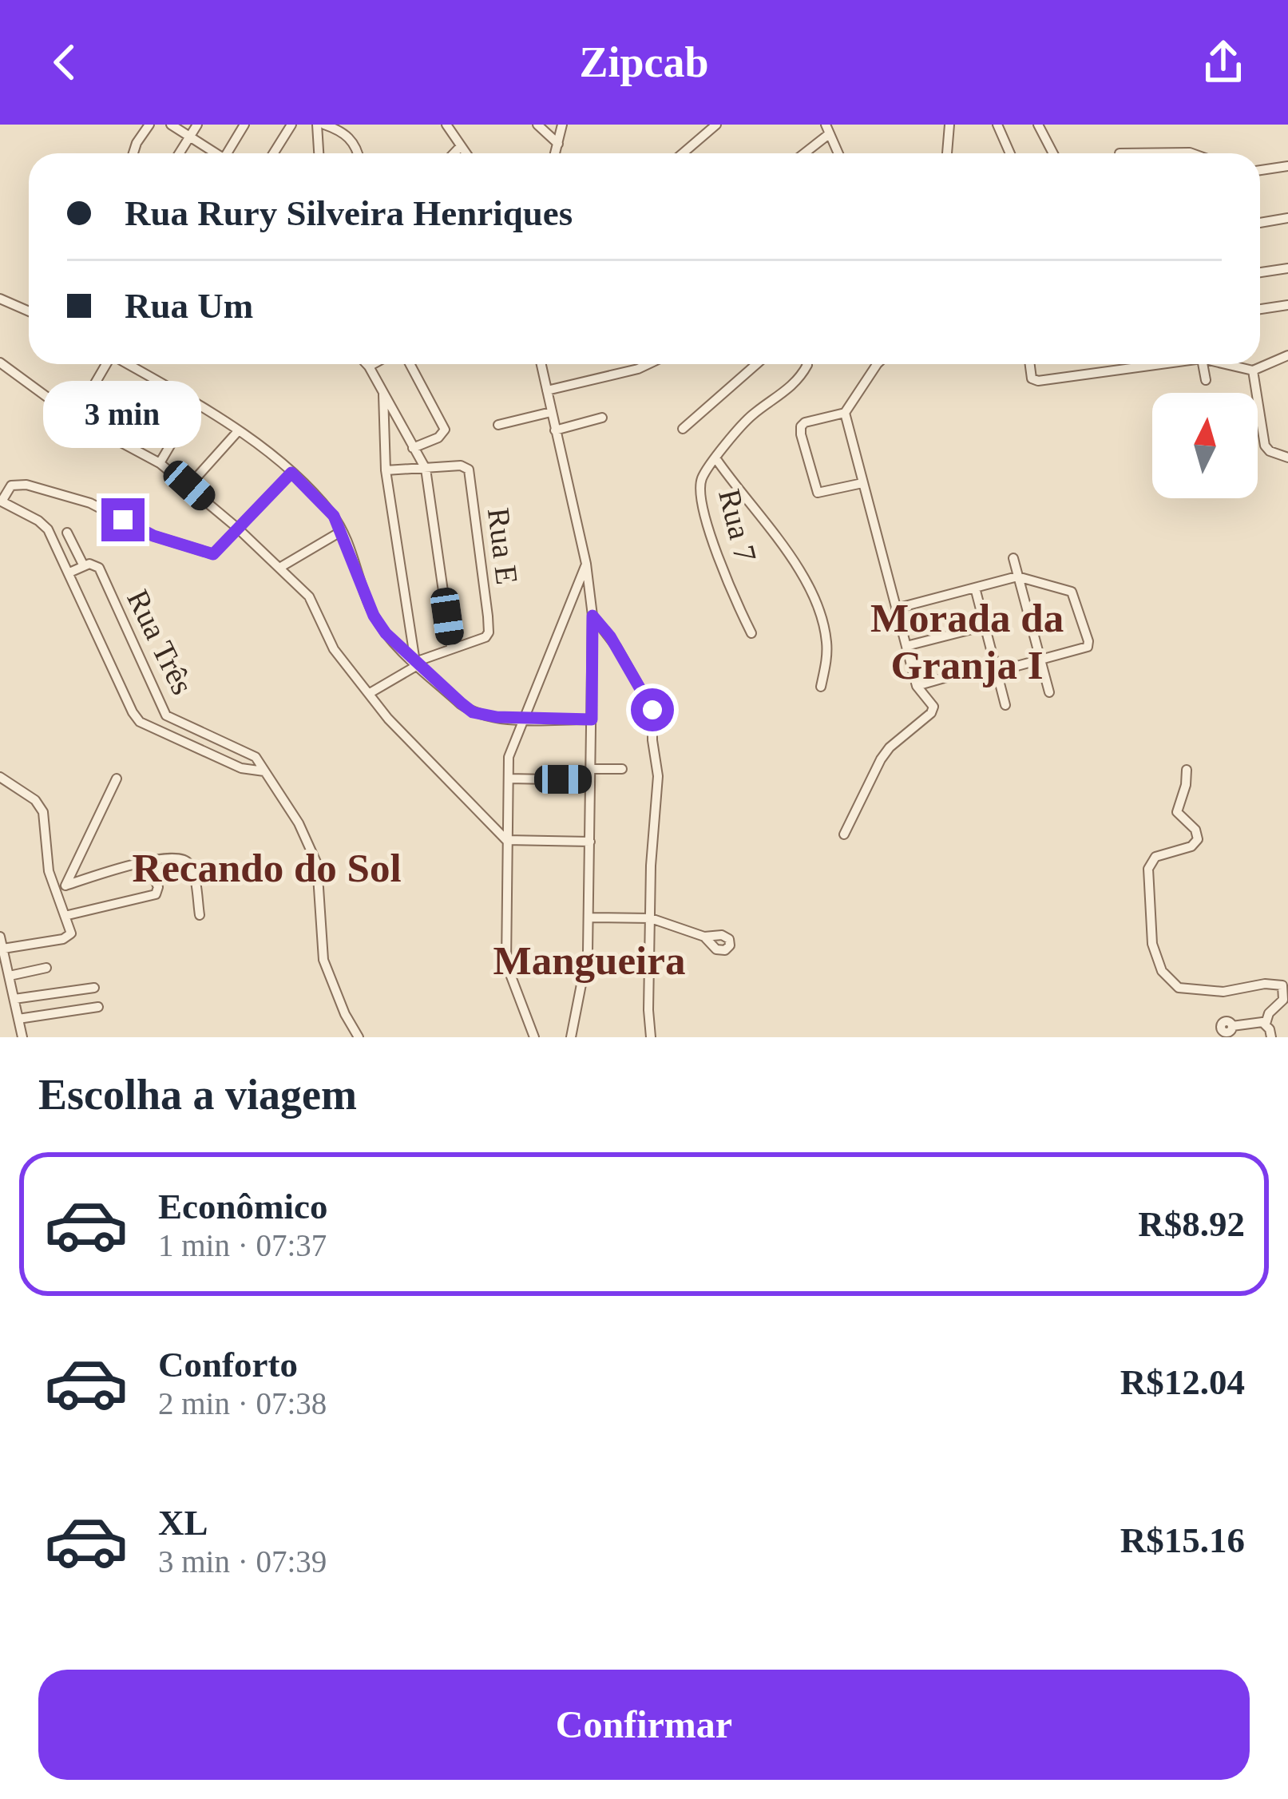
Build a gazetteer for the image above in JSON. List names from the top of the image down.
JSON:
{
  "streets": {
    "street": ["Rua 7", "Rua E", "Rua Três"]
  },
  "districts": ["Morada da Granja I", "Recando do Sol", "Mangueira"],
  "north": "top",
  "page": {
    "header": "Zipcab",
    "banner": ["Rua Rury Silveira Henriques", "Rua Um"],
    "bubble": "3 min",
    "heading": "Escolha a viagem",
    "list": [
      {
        "name": "Econômico",
        "note": "1 min · 07:37",
        "value": "R$8.92"
      },
      {
        "name": "Conforto",
        "note": "2 min · 07:38",
        "value": "R$12.04"
      },
      {
        "name": "XL",
        "note": "3 min · 07:39",
        "value": "R$15.16"
      }
    ],
    "buttons": "Confirmar"
  }
}
